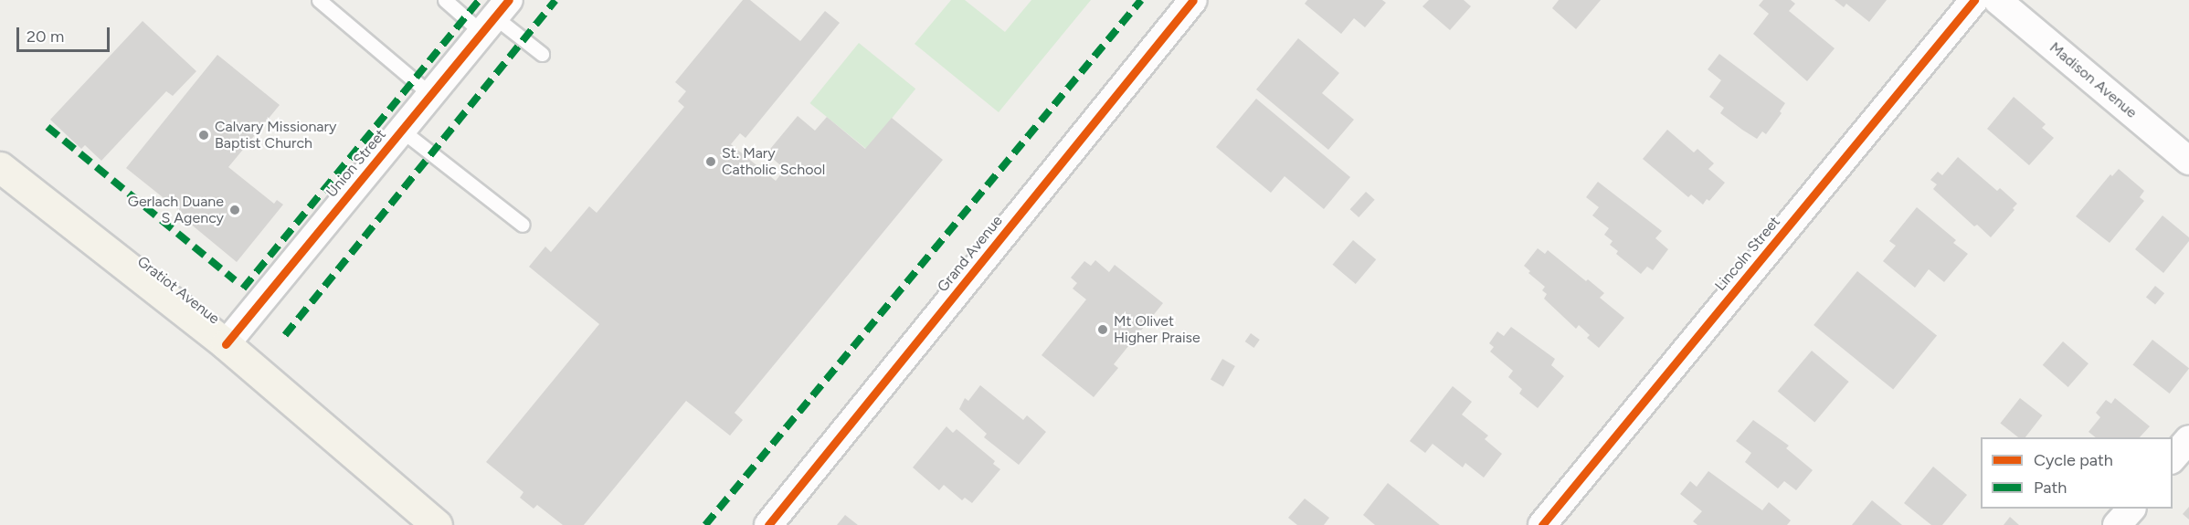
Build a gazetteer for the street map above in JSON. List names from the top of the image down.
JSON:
{
  "streets": {
    "main road": ["Gratiot Avenue"],
    "street": [
      "Madison Avenue",
      "Union Street",
      "Grand Avenue",
      "Lincoln Street"
    ]
  },
  "crossings": [
    ["Union Street", "Gratiot Avenue"]
  ],
  "places": [
    "Calvary Missionary Baptist Church",
    "St. Mary Catholic School",
    "Gerlach Duane S Agency",
    "Mt Olivet Higher Praise"
  ],
  "legend": ["Cycle path", "Path"],
  "scale_bar": "20 m"
}
